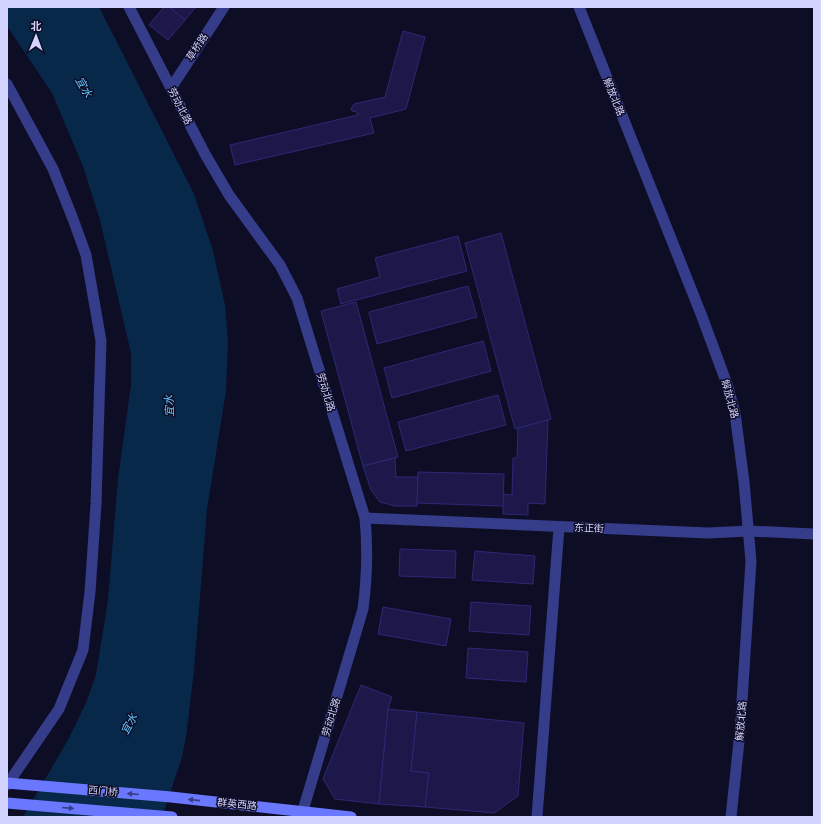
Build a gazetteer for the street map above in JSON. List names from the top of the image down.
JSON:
{
  "streets": {
    "main road": ["西门桥", "群英西路"],
    "street": [
      "草桥路",
      "解放北路",
      "劳动北路",
      "东正街"
    ]
  },
  "crossings": [
    ["草桥路", "劳动北路"],
    ["解放北路", "东正街"],
    ["劳动北路", "东正街"],
    ["劳动北路", "群英西路"],
    ["西门桥", "群英西路"]
  ],
  "one_way": ["群英西路"],
  "water": ["宜水"],
  "north": "top"
}
